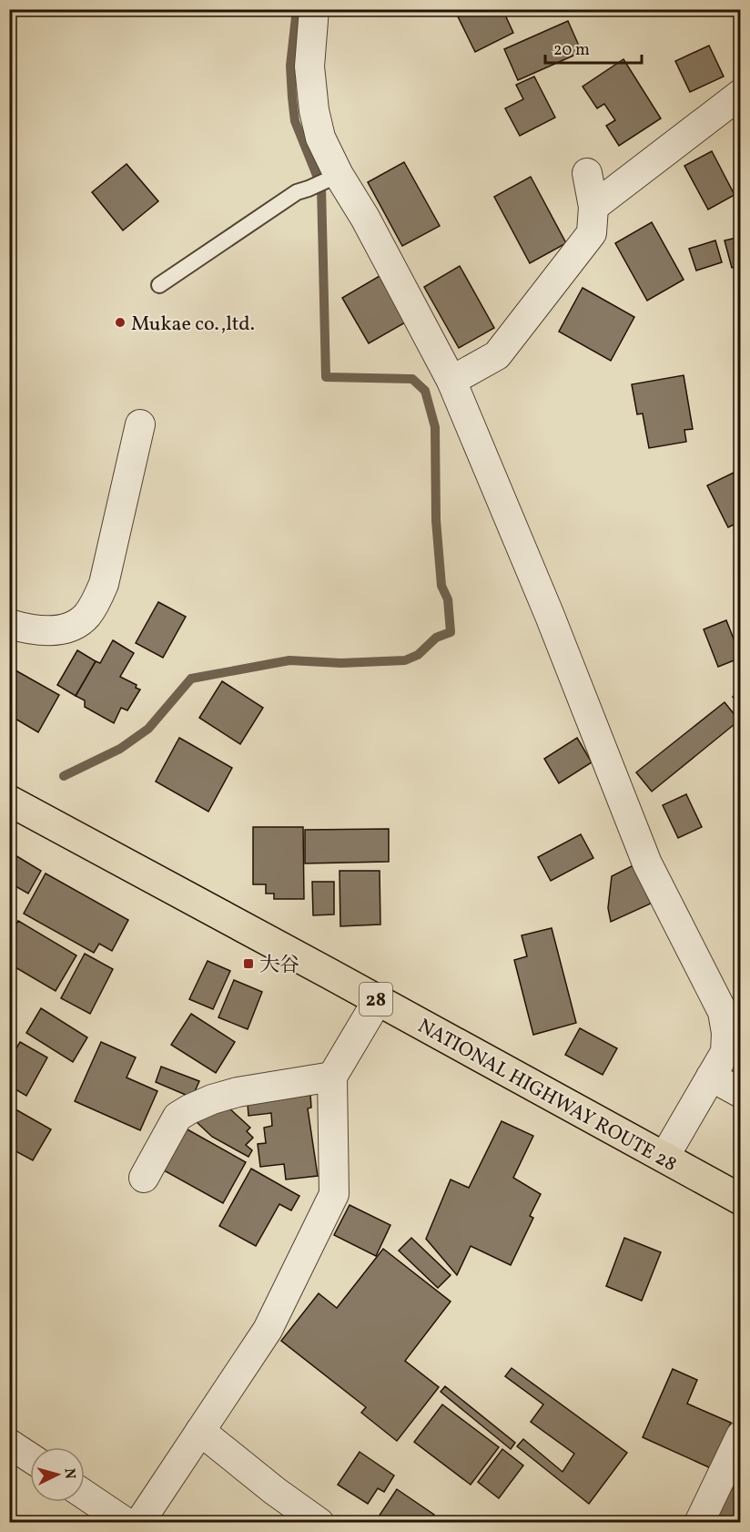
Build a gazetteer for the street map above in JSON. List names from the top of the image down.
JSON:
{
  "streets": {
    "highway": ["28", "NATIONAL HIGHWAY ROUTE 28"]
  },
  "places": {
    "other": ["Mukae co.,ltd."],
    "transit": ["大谷"]
  },
  "scale_bar": "20 m",
  "north": "right"
}
